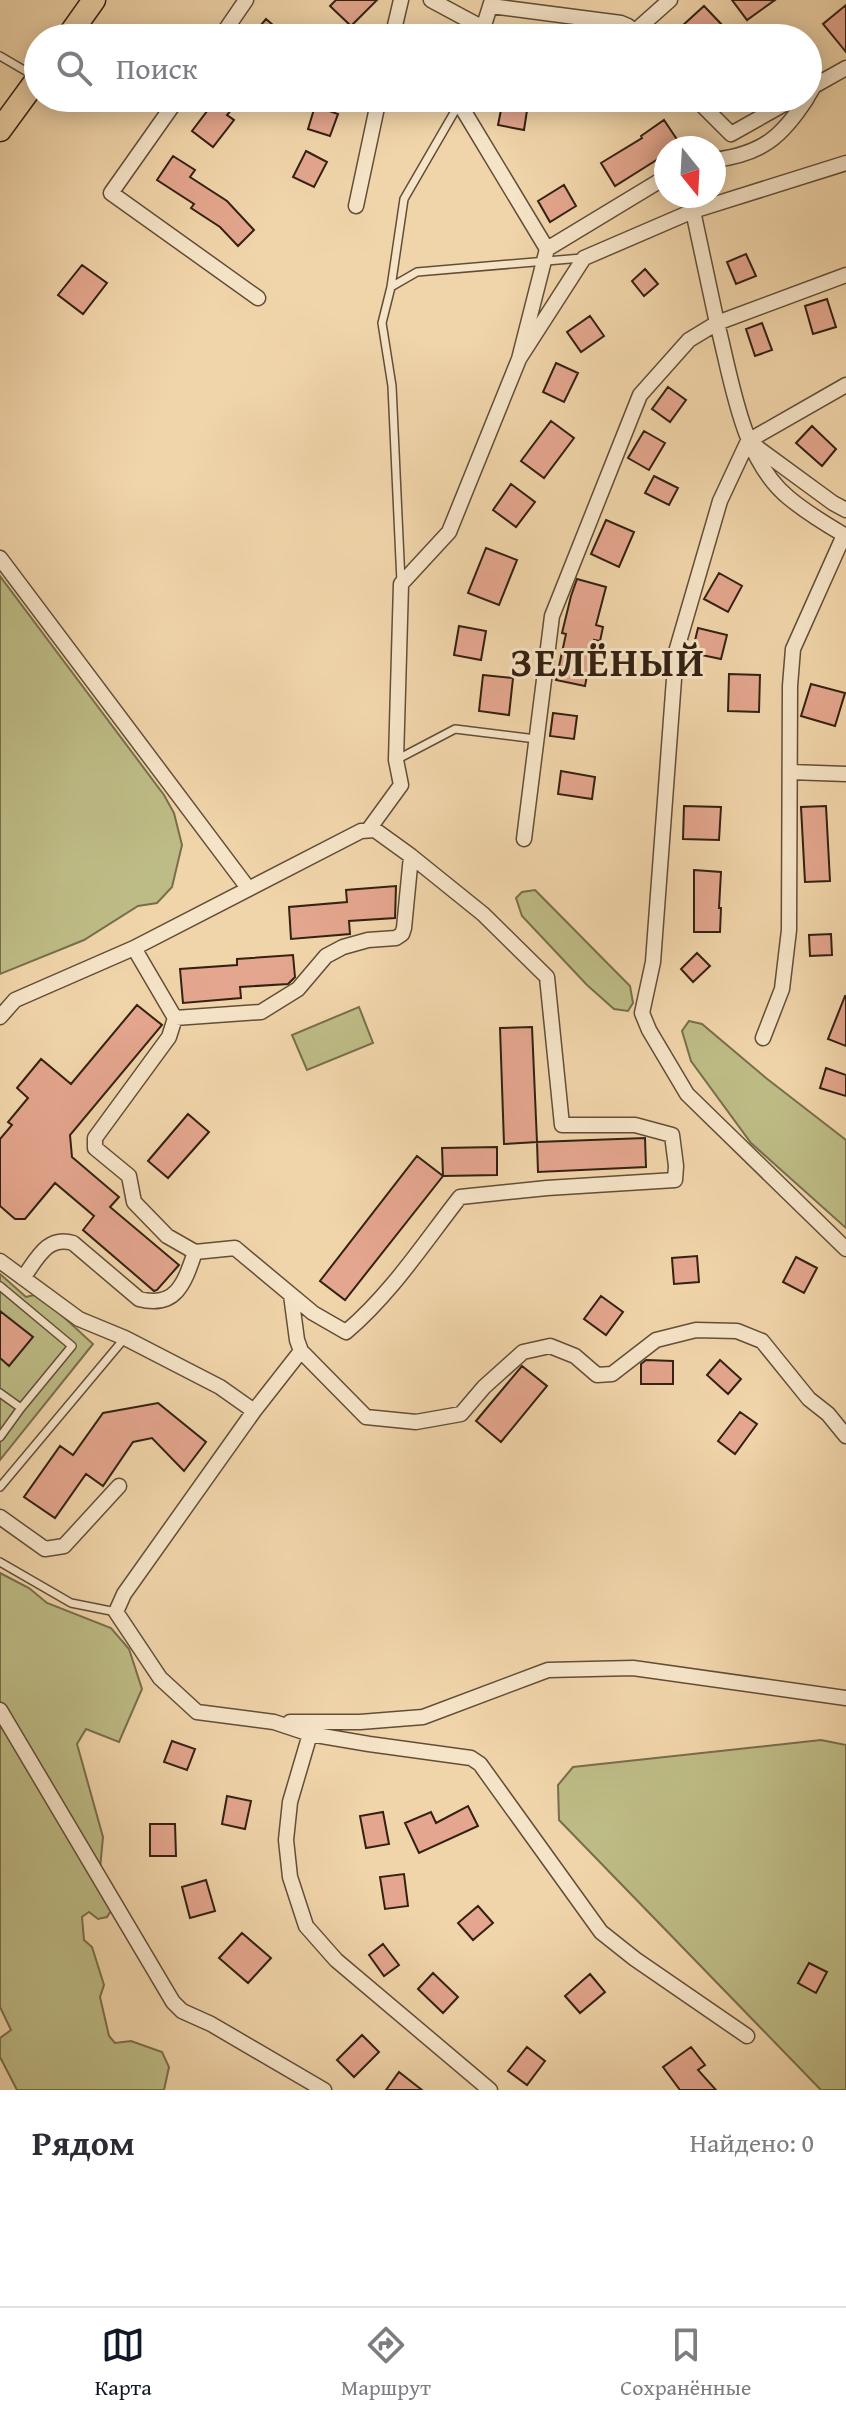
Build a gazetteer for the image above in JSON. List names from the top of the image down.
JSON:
{
  "districts": ["ЗЕЛЁНЫЙ"],
  "north": "bottom",
  "page": {
    "search": "Поиск",
    "heading": ["Рядом", "Найдено: 0"],
    "nav": ["Карта", "Маршрут", "Сохранённые"]
  }
}
